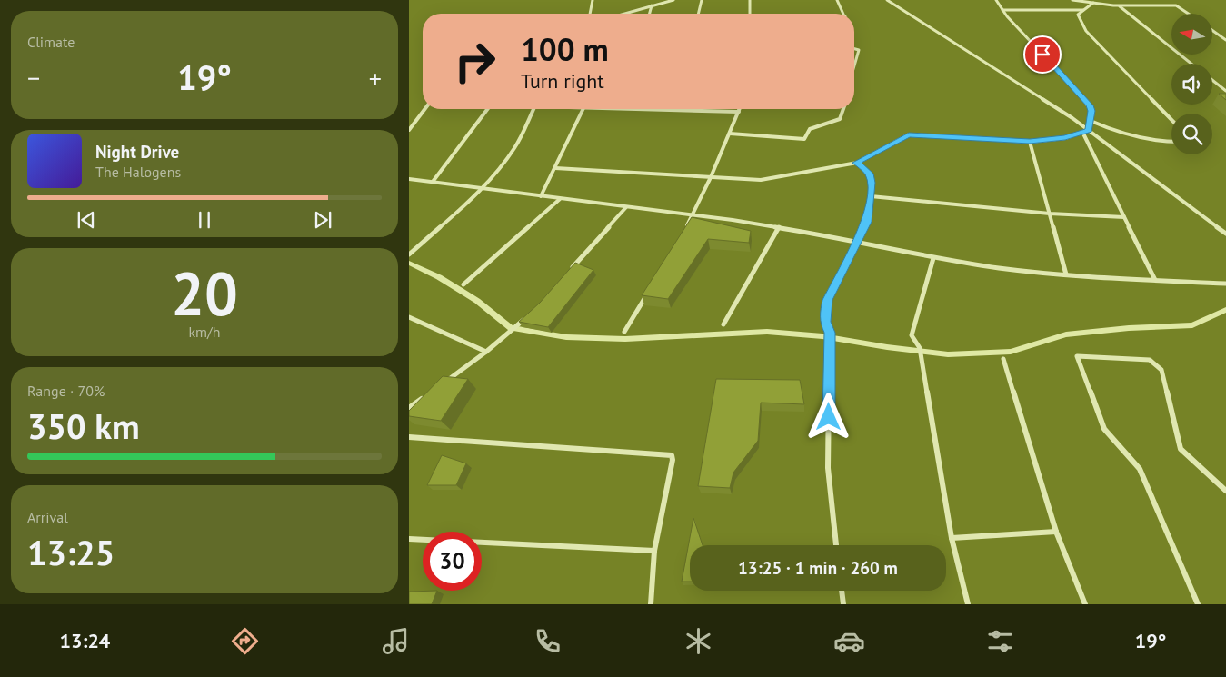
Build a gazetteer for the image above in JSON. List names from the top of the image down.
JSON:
{
  "north": "left",
  "page": {
    "tile": [
      "Climate",
      ["20", "km/h"],
      ["Range · 70%", "350 km"],
      ["Arrival", "13:25"]
    ],
    "turn": ["100 m", "Turn right"],
    "heat": ["−", "19°", "+"],
    "song": ["Night Drive", "The Halogens"],
    "limit": "30",
    "trip": "13:25 · 1 min · 260 m",
    "tabs": ["13:24", "19°"]
  }
}
